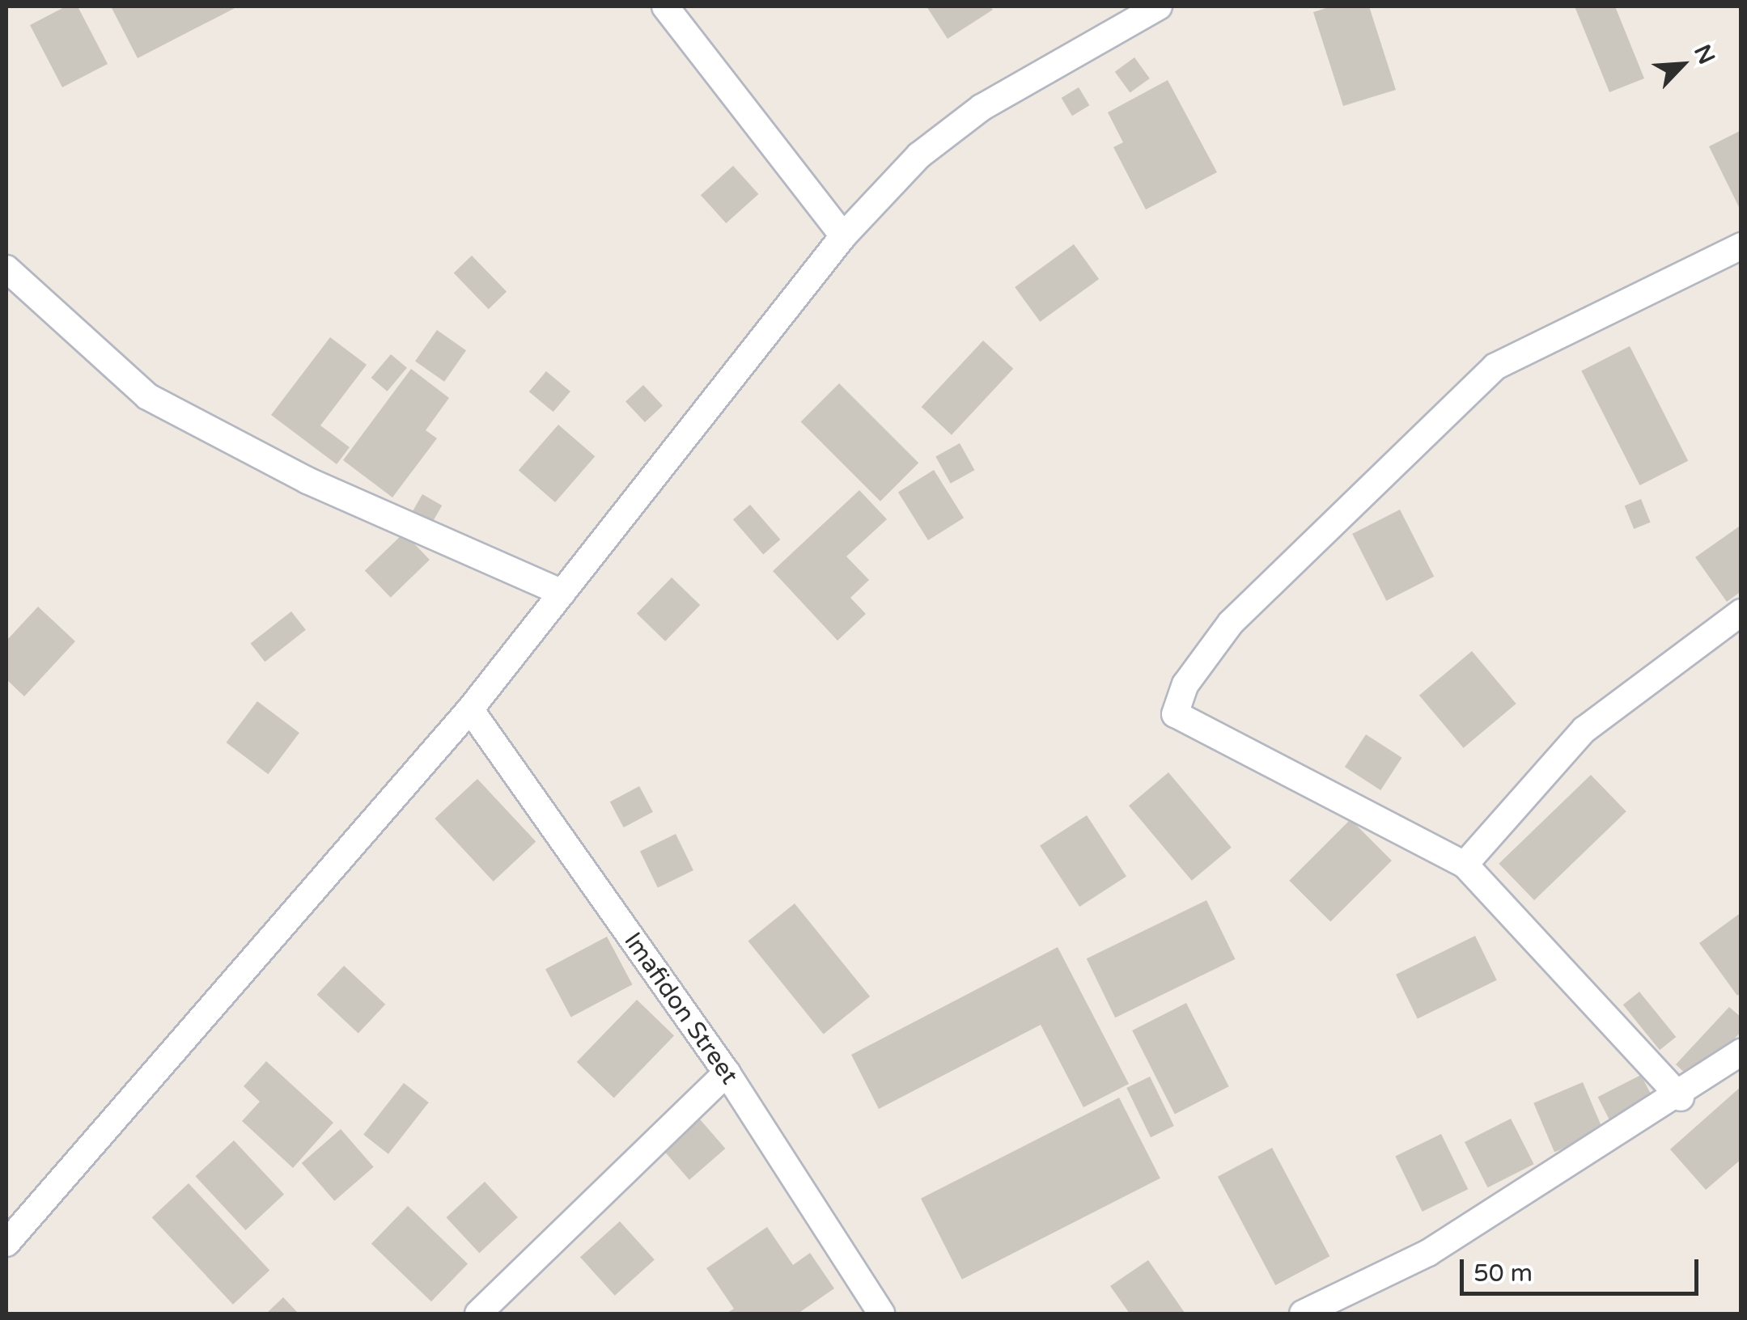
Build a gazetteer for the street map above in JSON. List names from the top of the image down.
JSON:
{
  "streets": {
    "street": ["Imafidon Street"]
  },
  "scale_bar": "50 m",
  "north": "top right"
}
